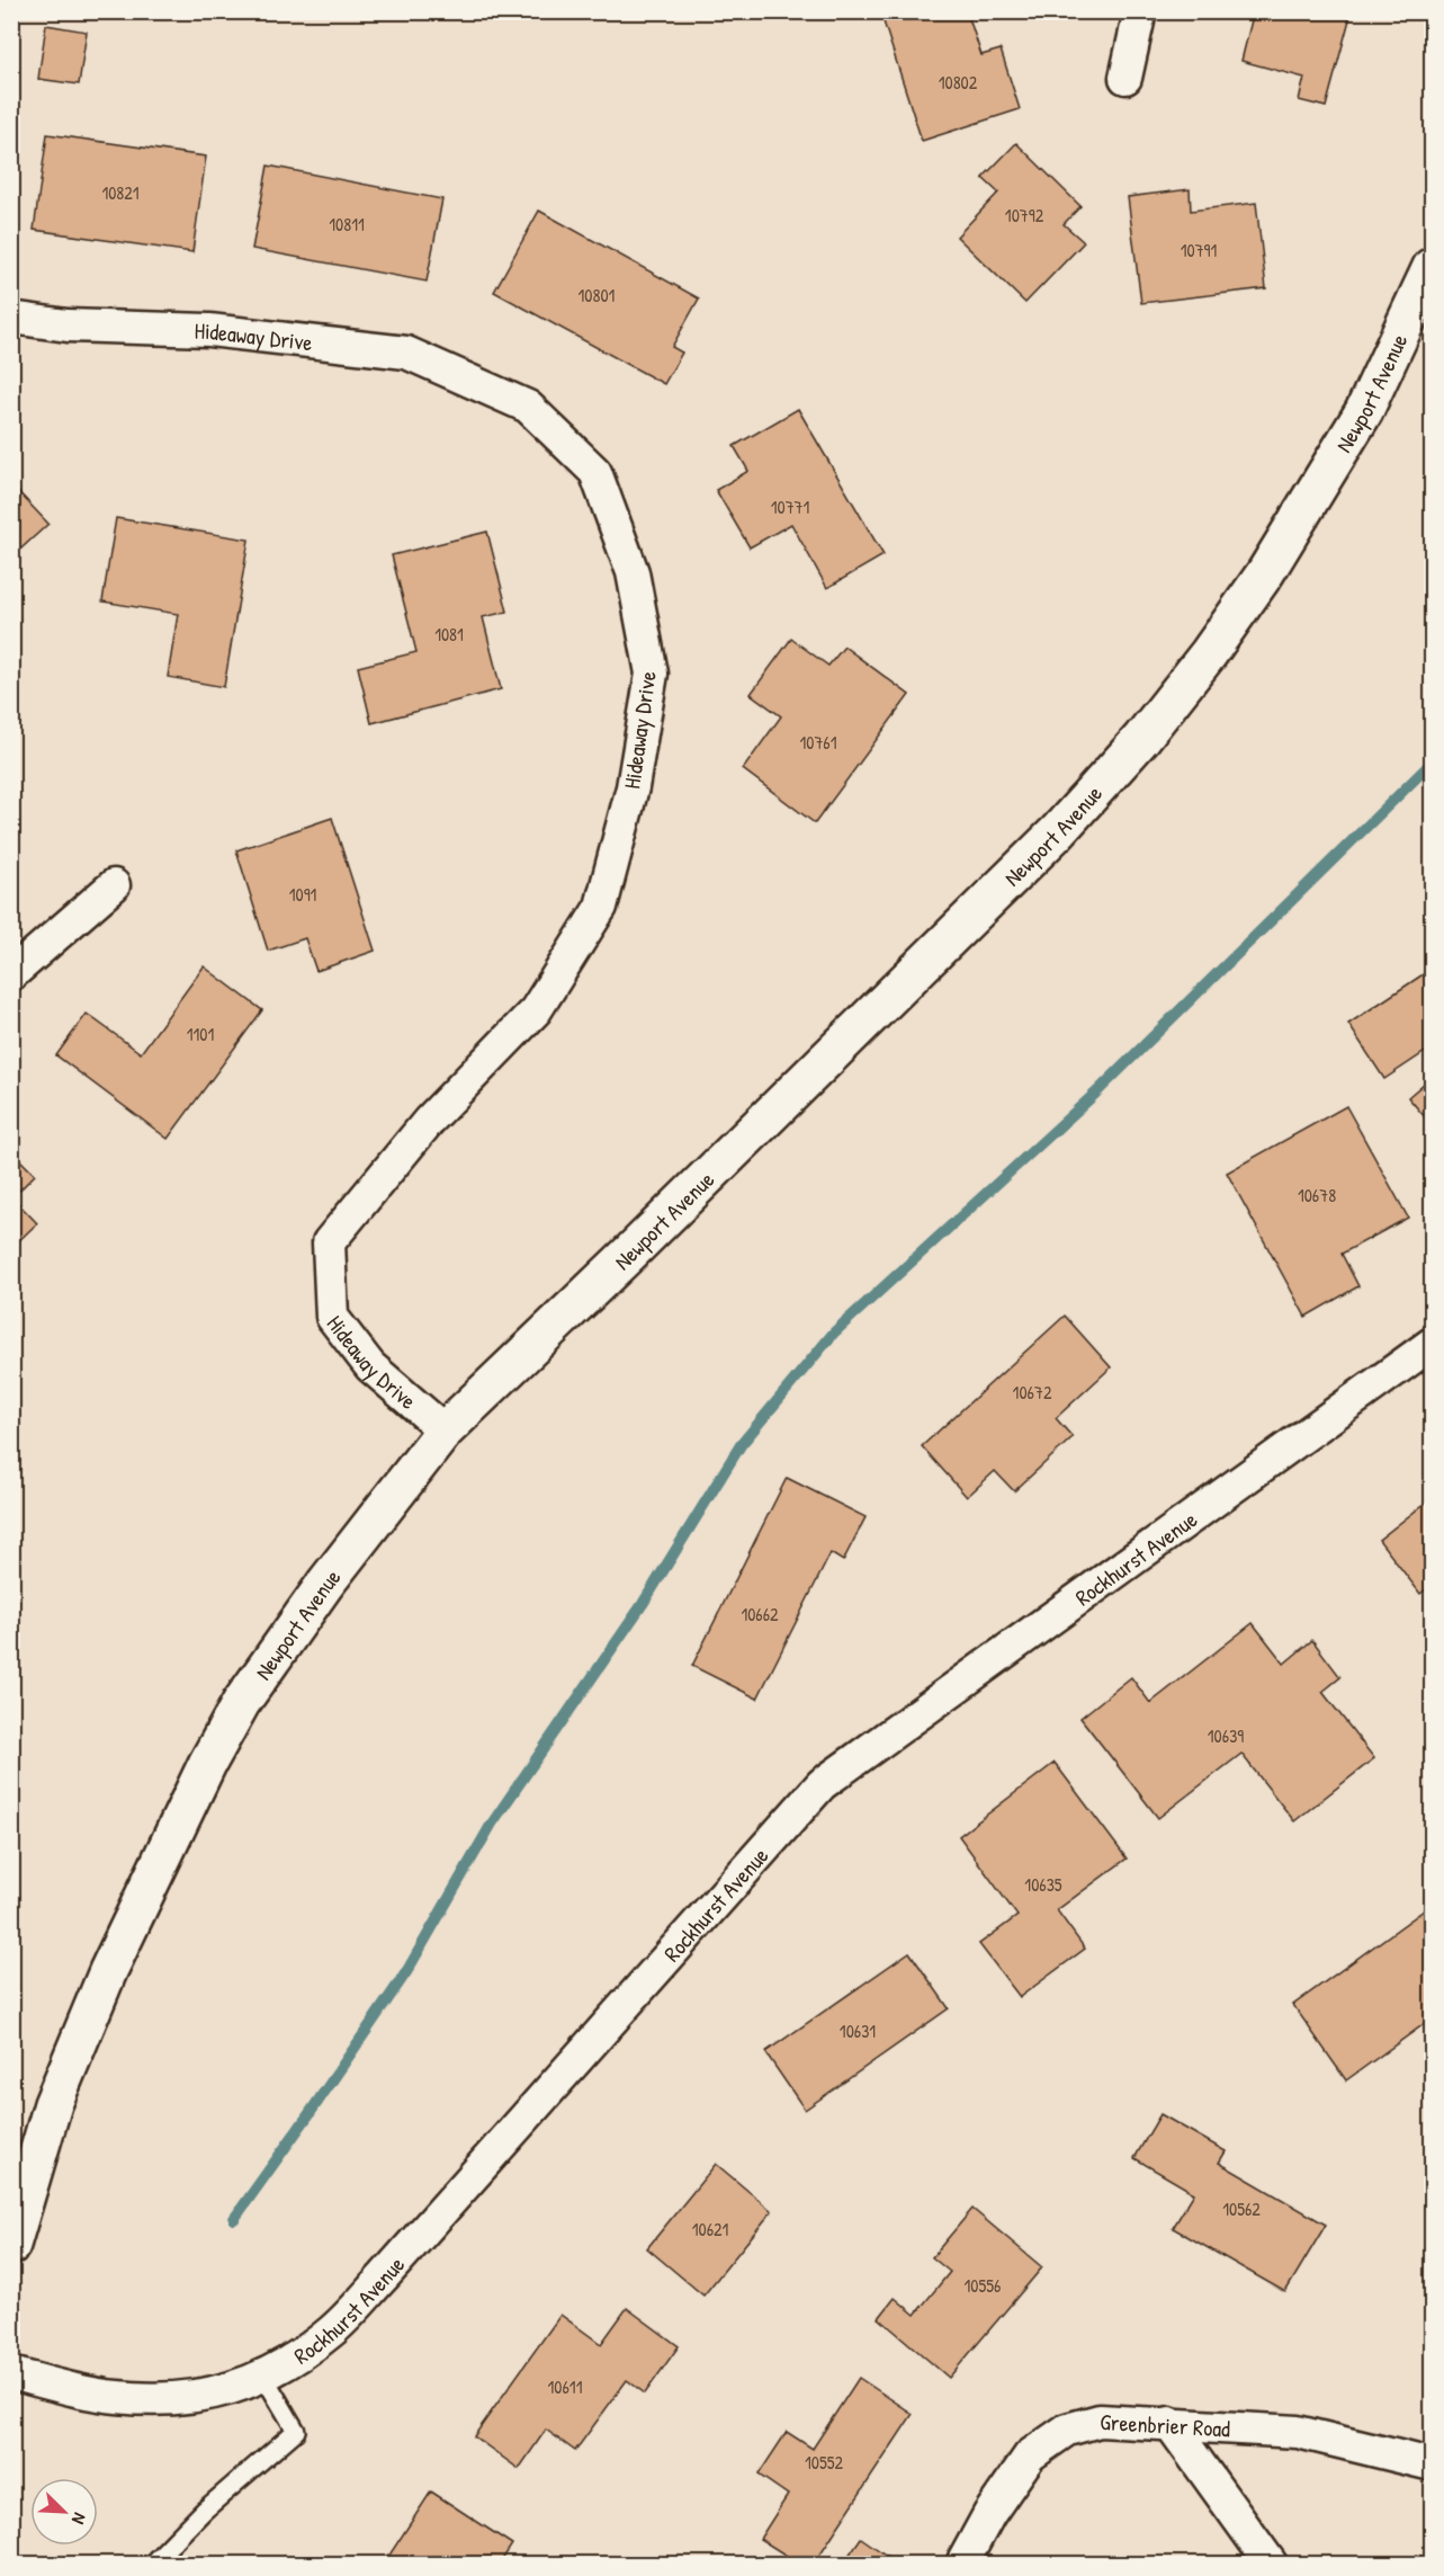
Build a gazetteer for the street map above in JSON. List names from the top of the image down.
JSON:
{
  "streets": {
    "main road": ["Newport Avenue"],
    "street": ["Hideaway Drive", "Rockhurst Avenue", "Greenbrier Road"]
  },
  "crossings": [
    ["Hideaway Drive", "Newport Avenue"]
  ],
  "house_numbers": [
    "10802",
    "10821",
    "10792",
    "10811",
    "10791",
    "10801",
    "10771",
    "1081",
    "10761",
    "1091",
    "1101",
    "10678",
    "10672",
    "10662",
    "10639",
    "10635",
    "10631",
    "10562",
    "10621",
    "10556",
    "10611",
    "10552"
  ],
  "north": "bottom right"
}
